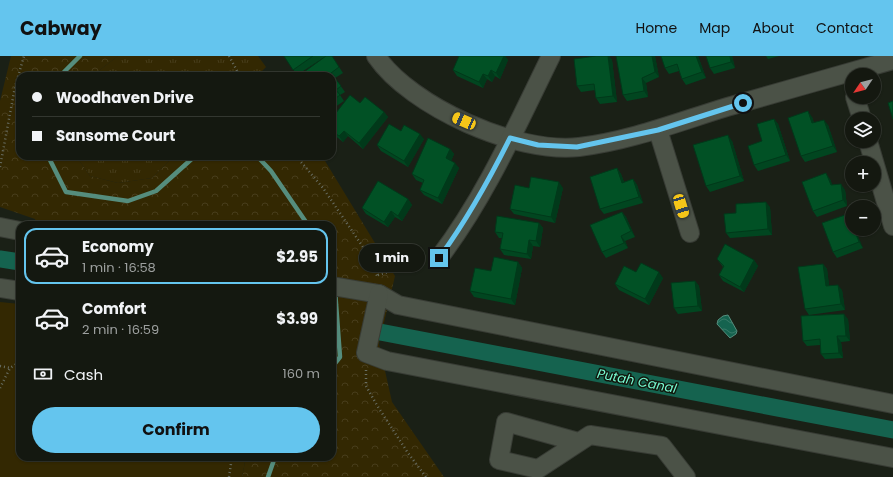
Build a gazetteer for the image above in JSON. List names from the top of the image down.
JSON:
{
  "water": ["Putah Canal"],
  "north": "bottom left",
  "page": {
    "header": "Cabway",
    "nav": [
      "Home",
      "Map",
      "About",
      "Contact"
    ],
    "map_buttons": ["+", "−"],
    "banner": ["Woodhaven Drive", "Sansome Court"],
    "list": [
      {
        "name": "Economy",
        "note": "1 min · 16:58",
        "value": "$2.95"
      },
      {
        "name": "Comfort",
        "note": "2 min · 16:59",
        "value": "$3.99"
      }
    ],
    "bubble": "1 min",
    "pay": ["Cash", "160 m"],
    "buttons": "Confirm"
  }
}
